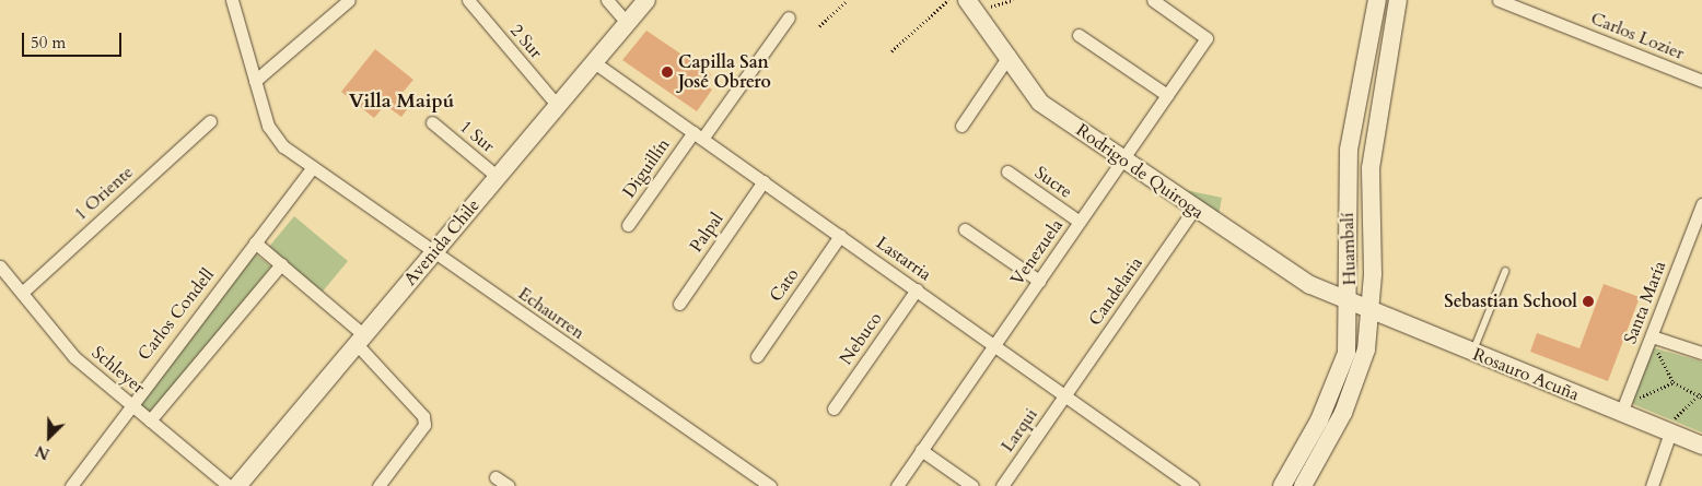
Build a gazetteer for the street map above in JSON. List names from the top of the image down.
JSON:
{
  "streets": {
    "main road": [
      "Rodrigo de Quiroga",
      "Avenida Chile",
      "Huambalí",
      "Rosauro Acuña"
    ],
    "street": [
      "Carlos Lozier",
      "2 Sur",
      "1 Sur",
      "Diguillín",
      "Sucre",
      "1 Oriente",
      "Palpal",
      "Venezuela",
      "Lastarria",
      "Cato",
      "Candelaria",
      "Santa María",
      "Echaurren",
      "Carlos Condell",
      "Nebuco",
      "Schleyer",
      "Larqui"
    ]
  },
  "crossings": [
    ["2 Sur", "Avenida Chile"],
    ["1 Sur", "Avenida Chile"],
    ["Diguillín", "Lastarria"],
    ["Rodrigo de Quiroga", "Huambalí"],
    ["Rodrigo de Quiroga", "Venezuela"],
    ["Rodrigo de Quiroga", "Candelaria"],
    ["Rodrigo de Quiroga", "Rosauro Acuña"],
    ["Sucre", "Venezuela"],
    ["1 Oriente", "Schleyer"],
    ["Palpal", "Lastarria"],
    ["Avenida Chile", "Lastarria"],
    ["Avenida Chile", "Echaurren"],
    ["Huambalí", "Rosauro Acuña"],
    ["Venezuela", "Lastarria"],
    ["Lastarria", "Cato"],
    ["Lastarria", "Candelaria"],
    ["Lastarria", "Nebuco"],
    ["Lastarria", "Larqui"],
    ["Candelaria", "Larqui"],
    ["Santa María", "Rosauro Acuña"],
    ["Echaurren", "Carlos Condell"],
    ["Carlos Condell", "Schleyer"]
  ],
  "districts": ["Villa Maipú"],
  "places": ["Capilla San José Obrero", "Sebastian School"],
  "scale_bar": "50 m",
  "north": "bottom left"
}
